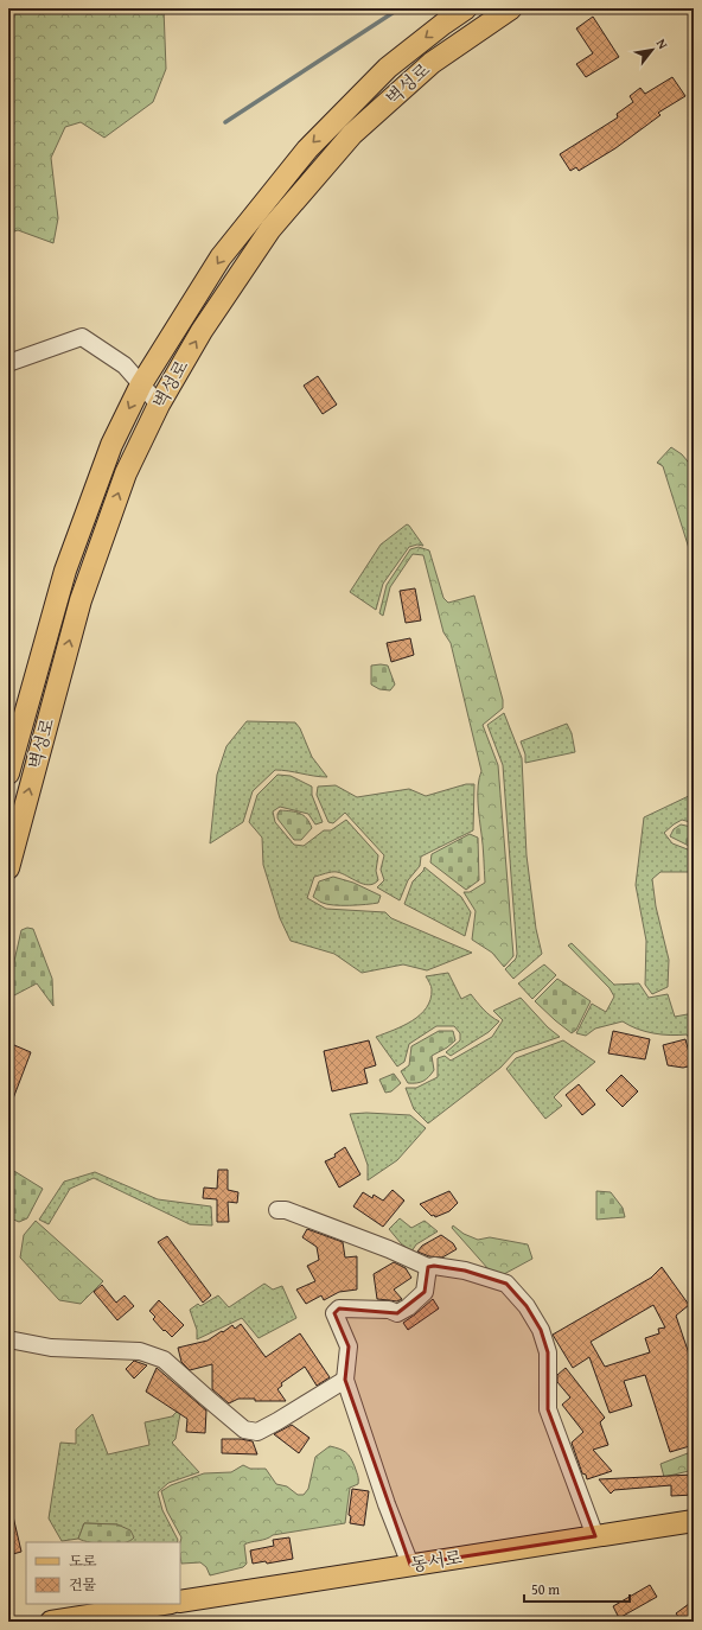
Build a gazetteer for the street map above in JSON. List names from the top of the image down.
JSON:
{
  "streets": {
    "main road": ["벽성로", "동서로"]
  },
  "legend": ["도로", "건물"],
  "scale_bar": "50 m",
  "north": "top right"
}
